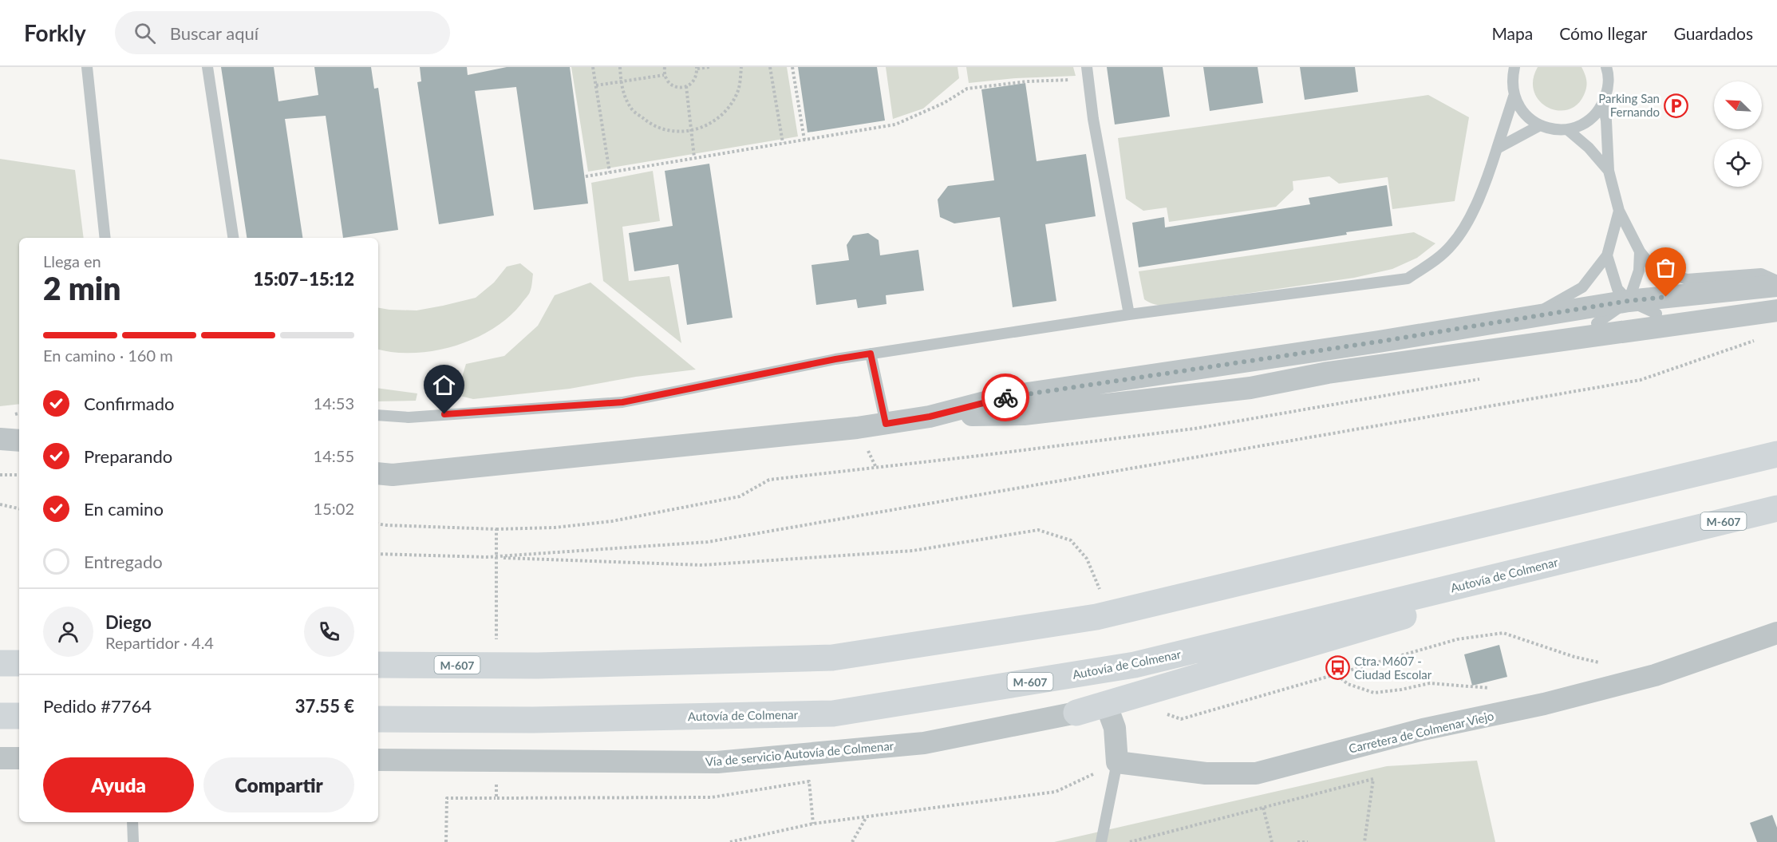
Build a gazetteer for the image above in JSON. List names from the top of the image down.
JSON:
{
  "streets": {
    "highway": ["M-607", "Autovía de Colmenar"],
    "street": ["Carretera de Colmenar Viejo", "Vía de servicio Autovía de Colmenar"]
  },
  "places": {
    "parking": ["Parking San Fernando"],
    "bus stop": ["Ctra. M607 - Ciudad Escolar"]
  },
  "north": "top left",
  "page": {
    "header": "Forkly",
    "search": "Buscar aquí",
    "nav": ["Mapa", "Cómo llegar", "Guardados"],
    "heading": ["2 min", "Llega en", "15:07–15:12"],
    "panel": [
      "Diego",
      "Repartidor · 4.4",
      "Pedido #7764",
      "37.55 €"
    ],
    "bar": "En camino · 160 m",
    "list": [
      ["Confirmado", "14:53"],
      ["Preparando", "14:55"],
      ["En camino", "15:02"],
      "Entregado"
    ],
    "buttons": ["Ayuda", "Compartir"]
  }
}
